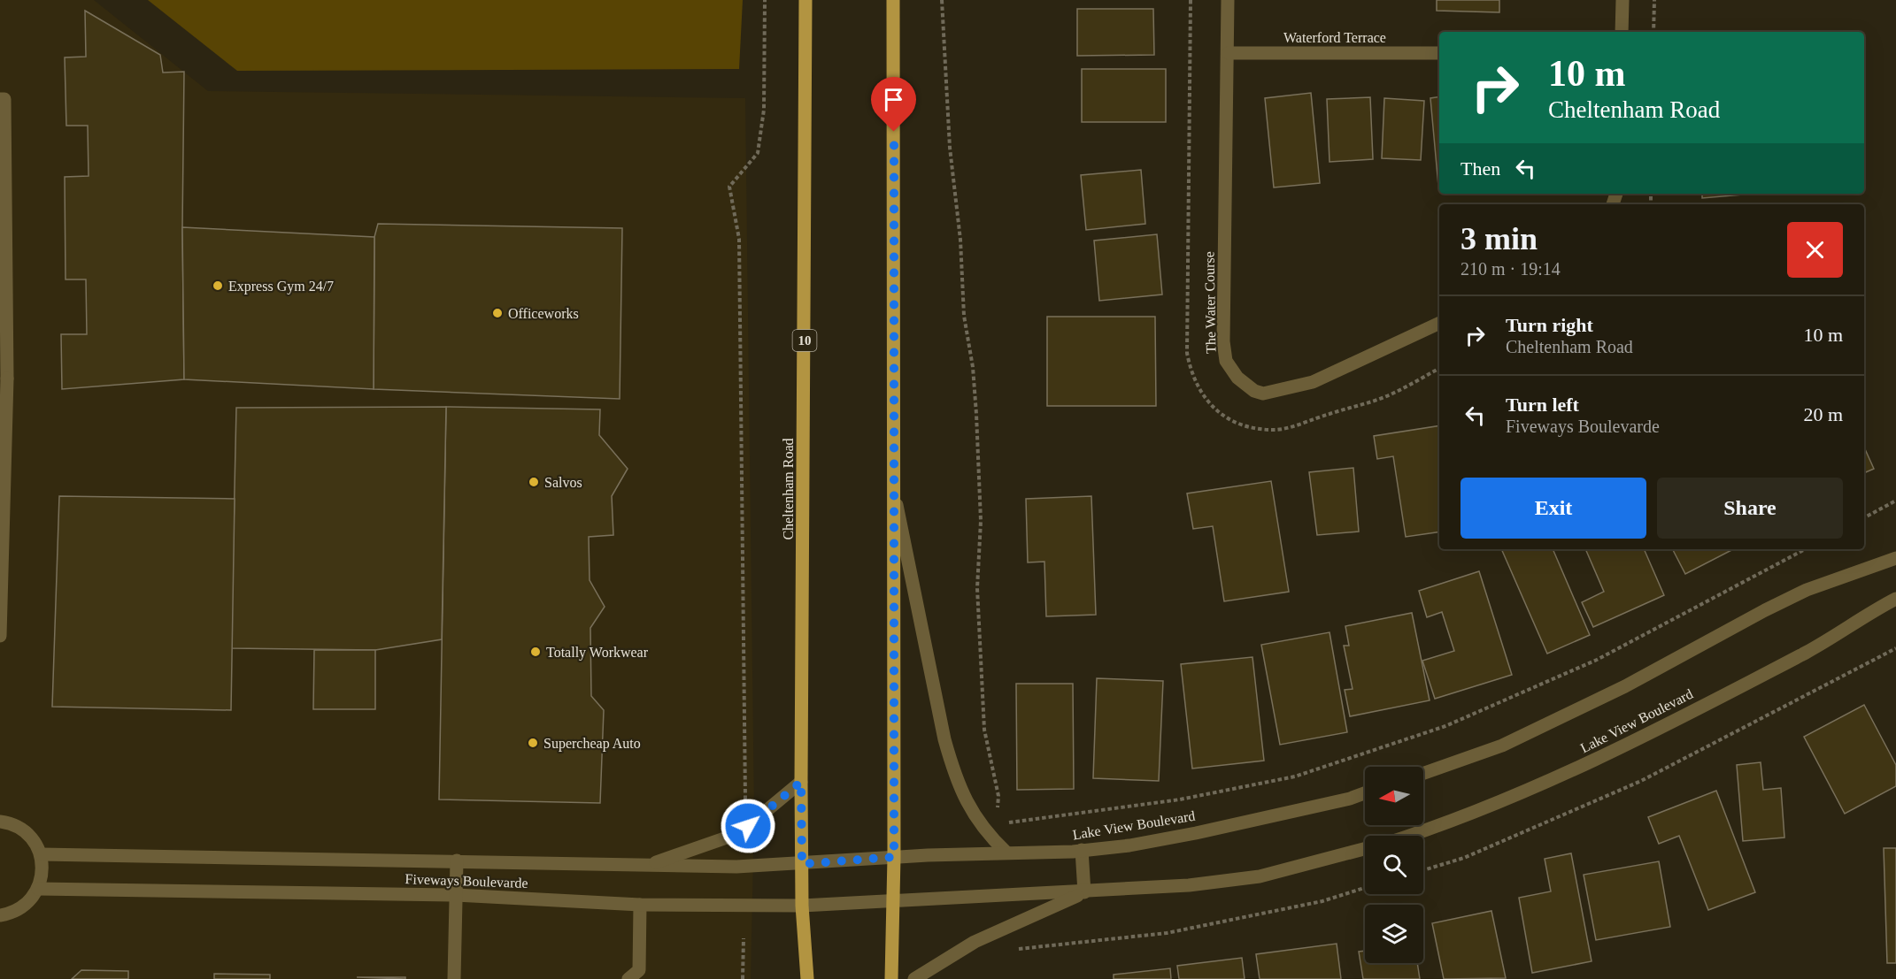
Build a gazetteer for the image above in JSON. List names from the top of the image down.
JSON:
{
  "streets": {
    "main road": ["10", "Cheltenham Road"],
    "street": [
      "Waterford Terrace",
      "The Water Course",
      "Lake View Boulevard",
      "Fiveways Boulevarde"
    ]
  },
  "crossings": [
    ["Waterford Terrace", "The Water Course"],
    ["Cheltenham Road", "Fiveways Boulevarde"],
    ["Lake View Boulevard", "Fiveways Boulevarde"]
  ],
  "places": [
    "Express Gym 24/7",
    "Officeworks",
    "Salvos",
    "Totally Workwear",
    "Supercheap Auto"
  ],
  "north": "left",
  "page": {
    "turn": ["10 m", "Cheltenham Road"],
    "then": "Then",
    "heading": ["3 min", "210 m · 19:14"],
    "list": [
      {
        "name": "Turn right",
        "note": "Cheltenham Road",
        "value": "10 m"
      },
      {
        "name": "Turn left",
        "note": "Fiveways Boulevarde",
        "value": "20 m"
      }
    ],
    "buttons": ["Exit", "Share"]
  }
}
